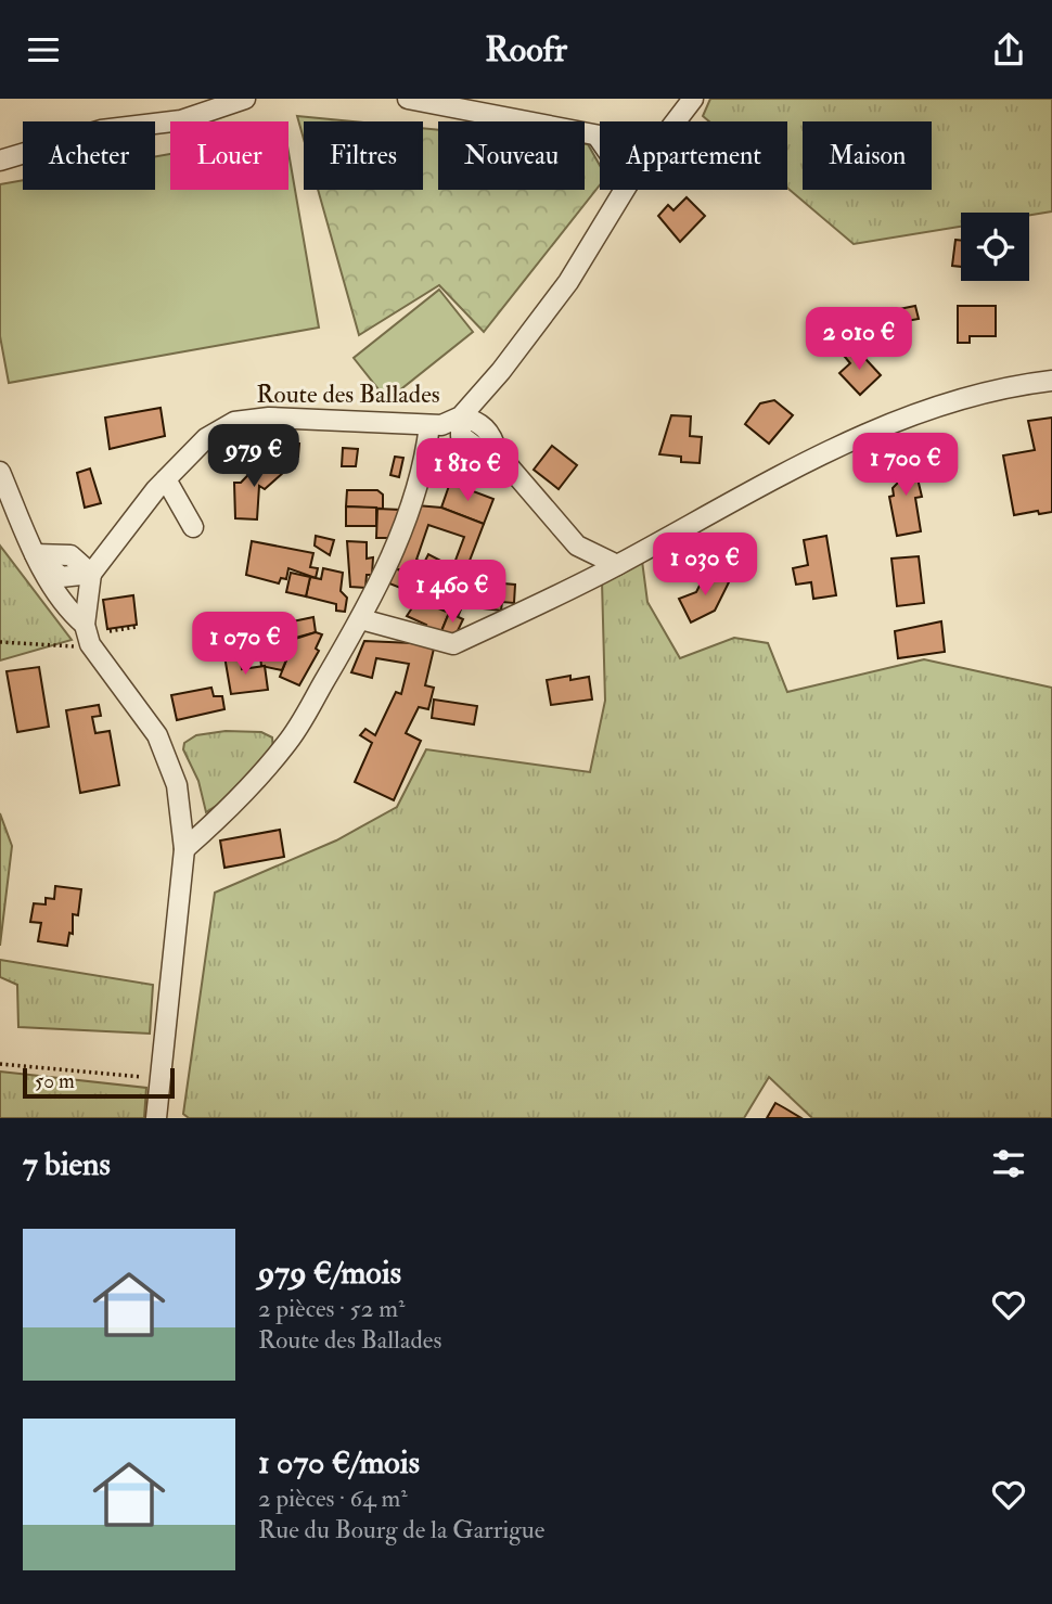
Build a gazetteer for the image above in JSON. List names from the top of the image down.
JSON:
{
  "streets": {
    "street": ["Route des Ballades"]
  },
  "scale_bar": "50 m",
  "page": {
    "header": "Roofr",
    "chip": [
      "Acheter",
      "Louer",
      "Filtres",
      "Nouveau",
      "Appartement",
      "Maison"
    ],
    "price": [
      "2 010 €",
      "979 €",
      "1 700 €",
      "1 810 €",
      "1 030 €",
      "1 460 €",
      "1 070 €"
    ],
    "scale": "50 m",
    "heading": "7 biens",
    "list": [
      {
        "name": "979 €/mois",
        "note": "2 pièces · 52 m² · Route des Ballades"
      },
      {
        "name": "1 070 €/mois",
        "note": "2 pièces · 64 m² · Rue du Bourg de la Garrigue"
      }
    ]
  }
}
